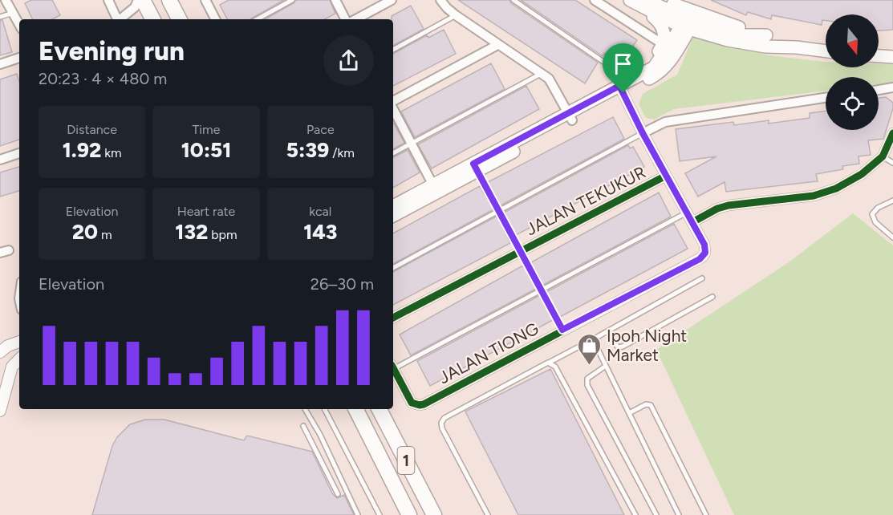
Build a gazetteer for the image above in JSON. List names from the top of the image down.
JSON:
{
  "streets": {
    "main road": ["1"],
    "street": ["JALAN TEKUKUR", "JALAN TIONG"]
  },
  "crossings": [
    ["JALAN TEKUKUR", "JALAN TIONG"]
  ],
  "places": {
    "shop": ["Ipoh Night Market"]
  },
  "north": "bottom",
  "page": {
    "heading": ["Evening run", "20:23 · 4 × 480 m"],
    "stats": [
      ["Distance", "1.92 km"],
      ["Time", "10:51"],
      ["Pace", "5:39 /km"],
      ["Elevation", "20 m"],
      ["Heart rate", "132 bpm"],
      ["kcal", "143"]
    ],
    "chart": ["Elevation", "26–30 m"]
  }
}
